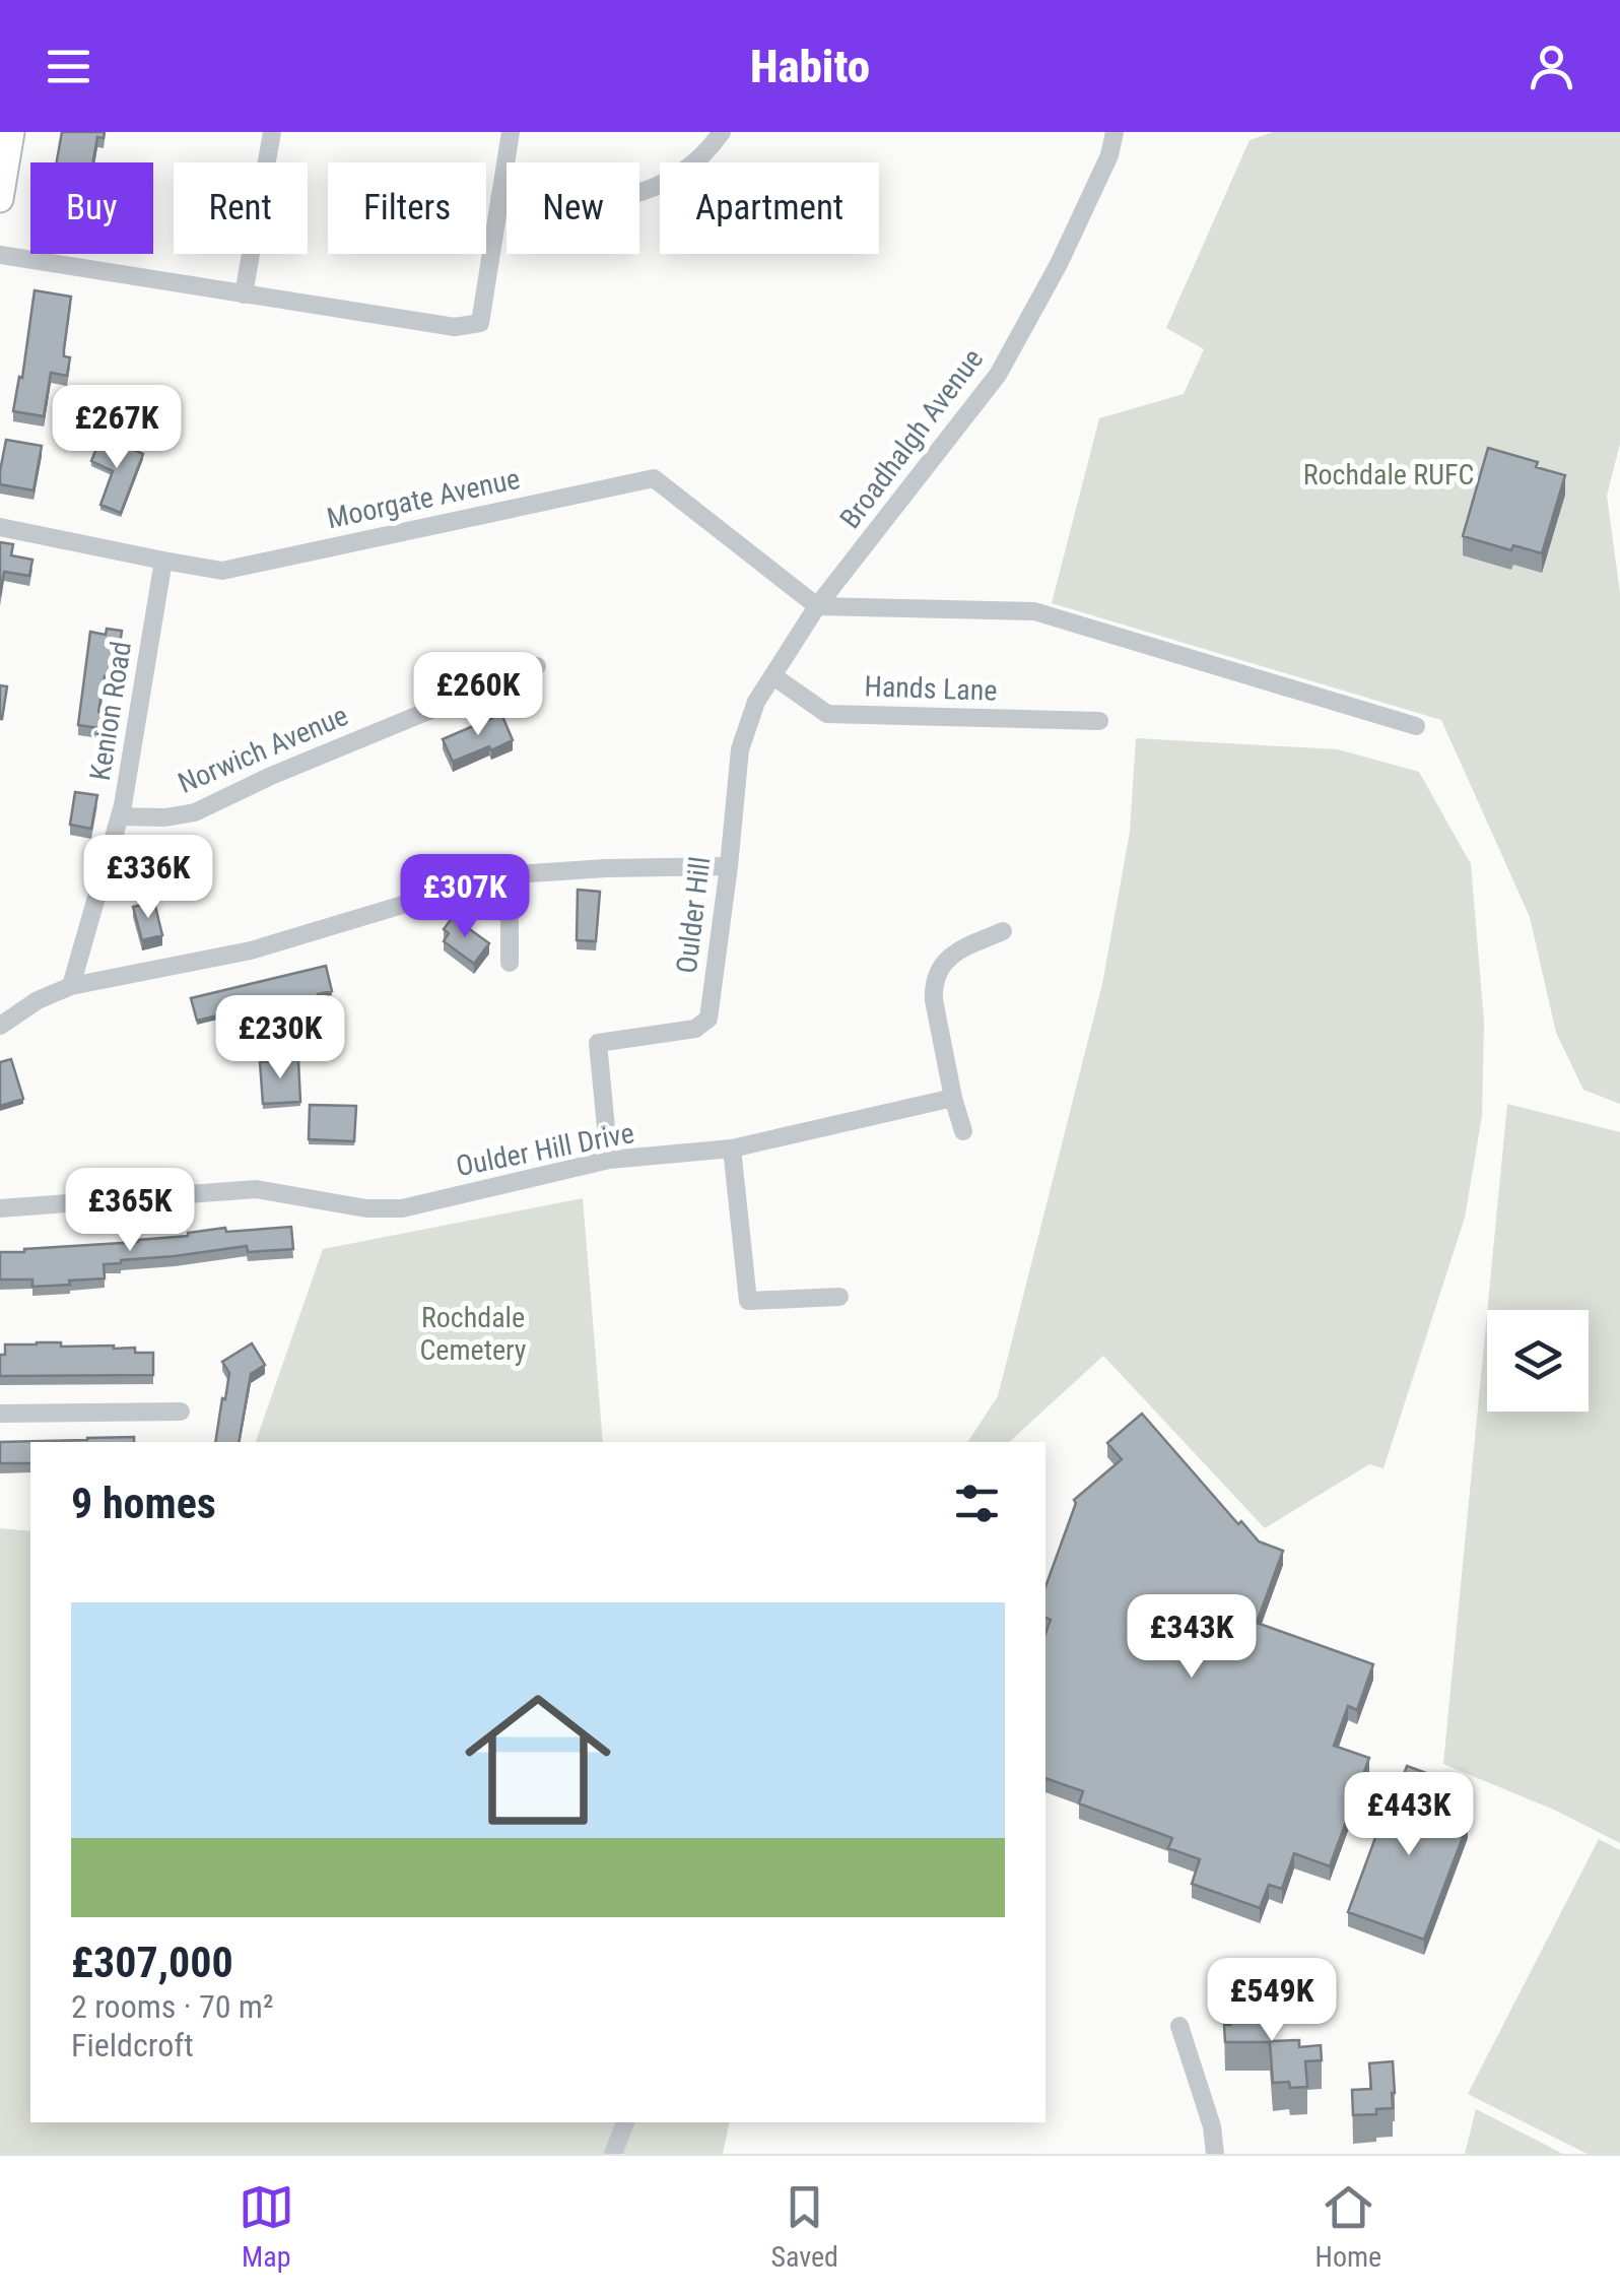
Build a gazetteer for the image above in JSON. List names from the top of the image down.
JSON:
{
  "streets": {
    "street": [
      "Broadhalgh Avenue",
      "Moorgate Avenue",
      "Hands Lane",
      "Kenion Road",
      "Norwich Avenue",
      "Oulder Hill",
      "Oulder Hill Drive"
    ]
  },
  "crossings": [
    ["Broadhalgh Avenue", "Moorgate Avenue"],
    ["Broadhalgh Avenue", "Oulder Hill"],
    ["Moorgate Avenue", "Kenion Road"],
    ["Moorgate Avenue", "Oulder Hill"],
    ["Hands Lane", "Oulder Hill"],
    ["Kenion Road", "Norwich Avenue"],
    ["Oulder Hill", "Oulder Hill Drive"]
  ],
  "parks": ["Rochdale RUFC", "Rochdale Cemetery"],
  "page": {
    "header": "Habito",
    "chip": [
      "Buy",
      "Rent",
      "Filters",
      "New",
      "Apartment"
    ],
    "price": [
      "£267K",
      "£260K",
      "£336K",
      "£307K",
      "£230K",
      "£365K",
      "£343K",
      "£443K",
      "£549K"
    ],
    "heading": "9 homes",
    "list": [
      {
        "name": "£307,000",
        "note": "2 rooms · 70 m² · Fieldcroft"
      }
    ],
    "tabs": ["Map", "Saved", "Home"]
  }
}
